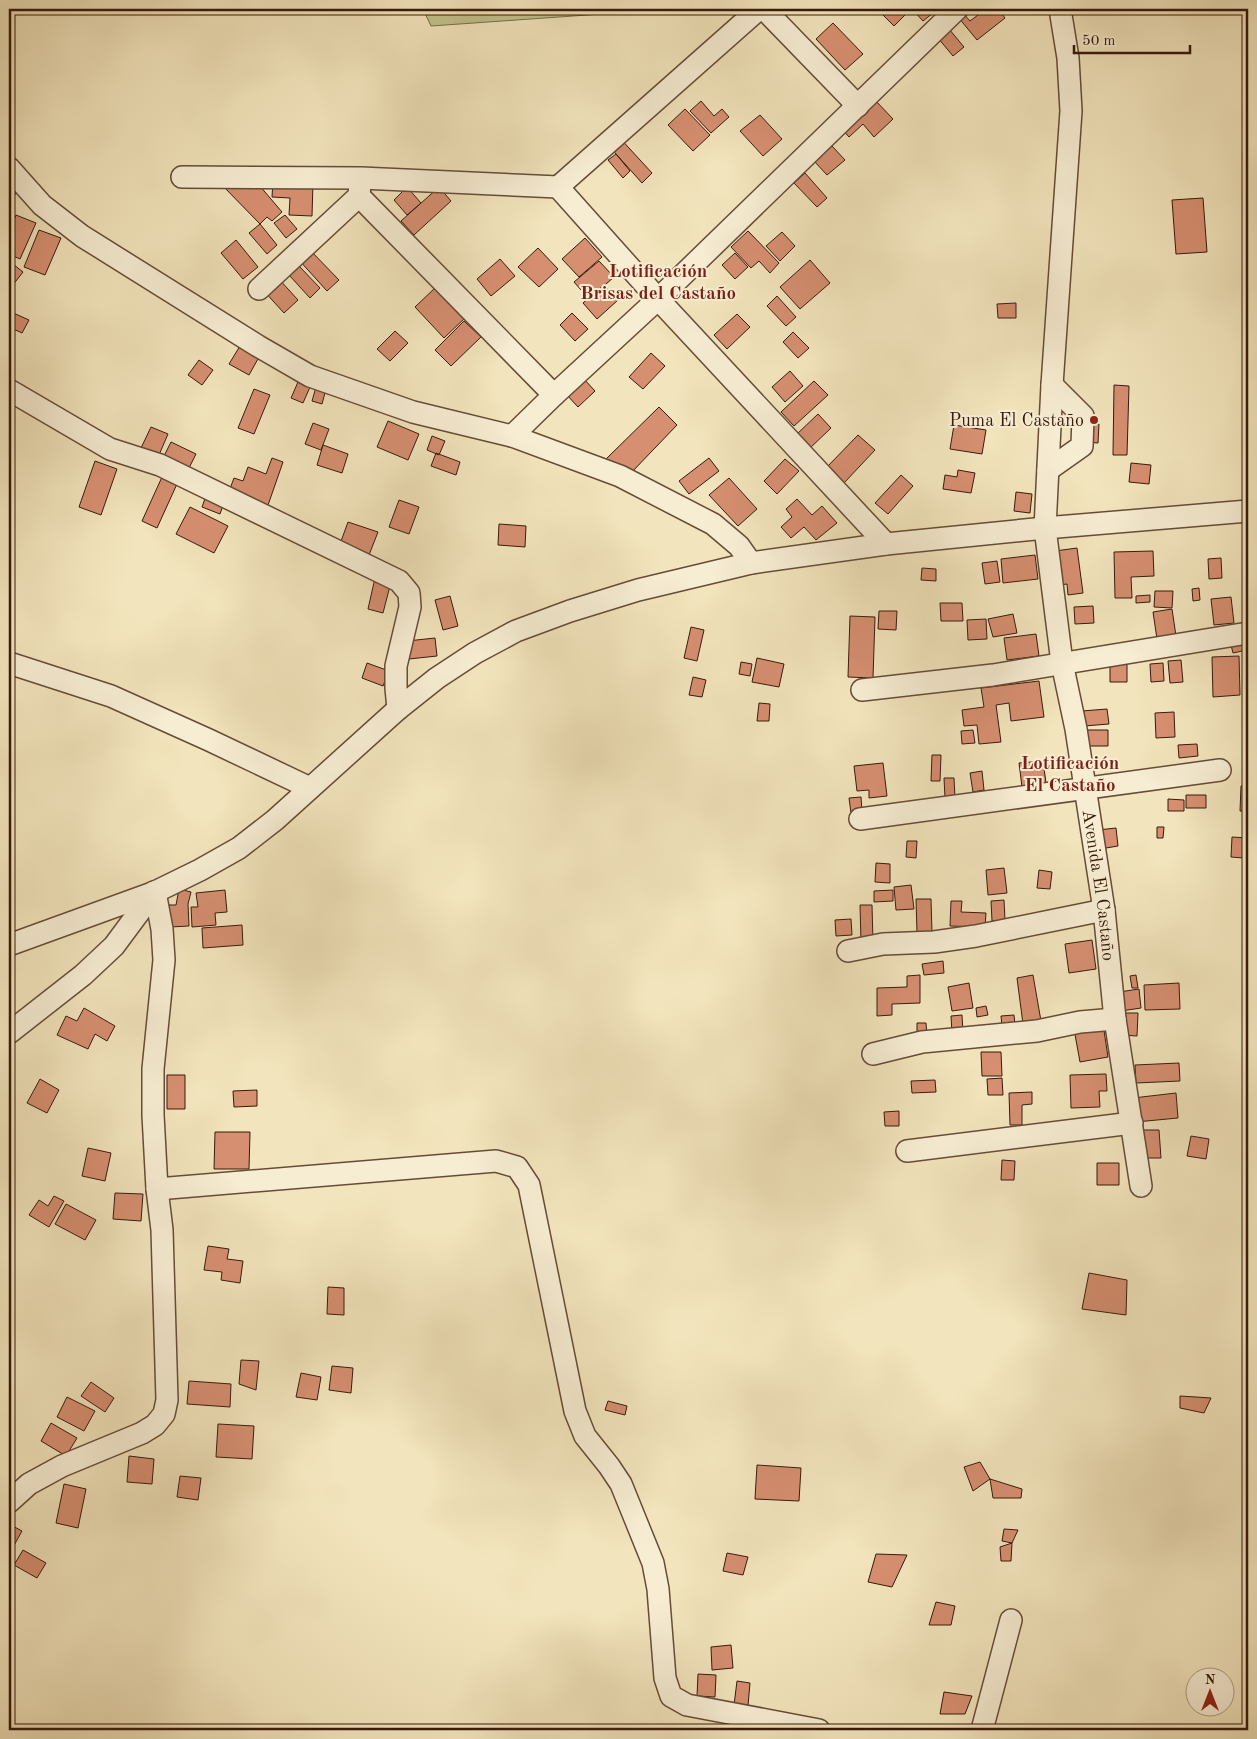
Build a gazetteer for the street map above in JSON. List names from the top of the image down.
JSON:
{
  "streets": {
    "street": ["Avenida El Castaño"]
  },
  "districts": ["Lotificación Brisas del Castaño", "Lotificación El Castaño"],
  "places": ["Puma El Castaño"],
  "scale_bar": "50 m",
  "north": "top"
}
